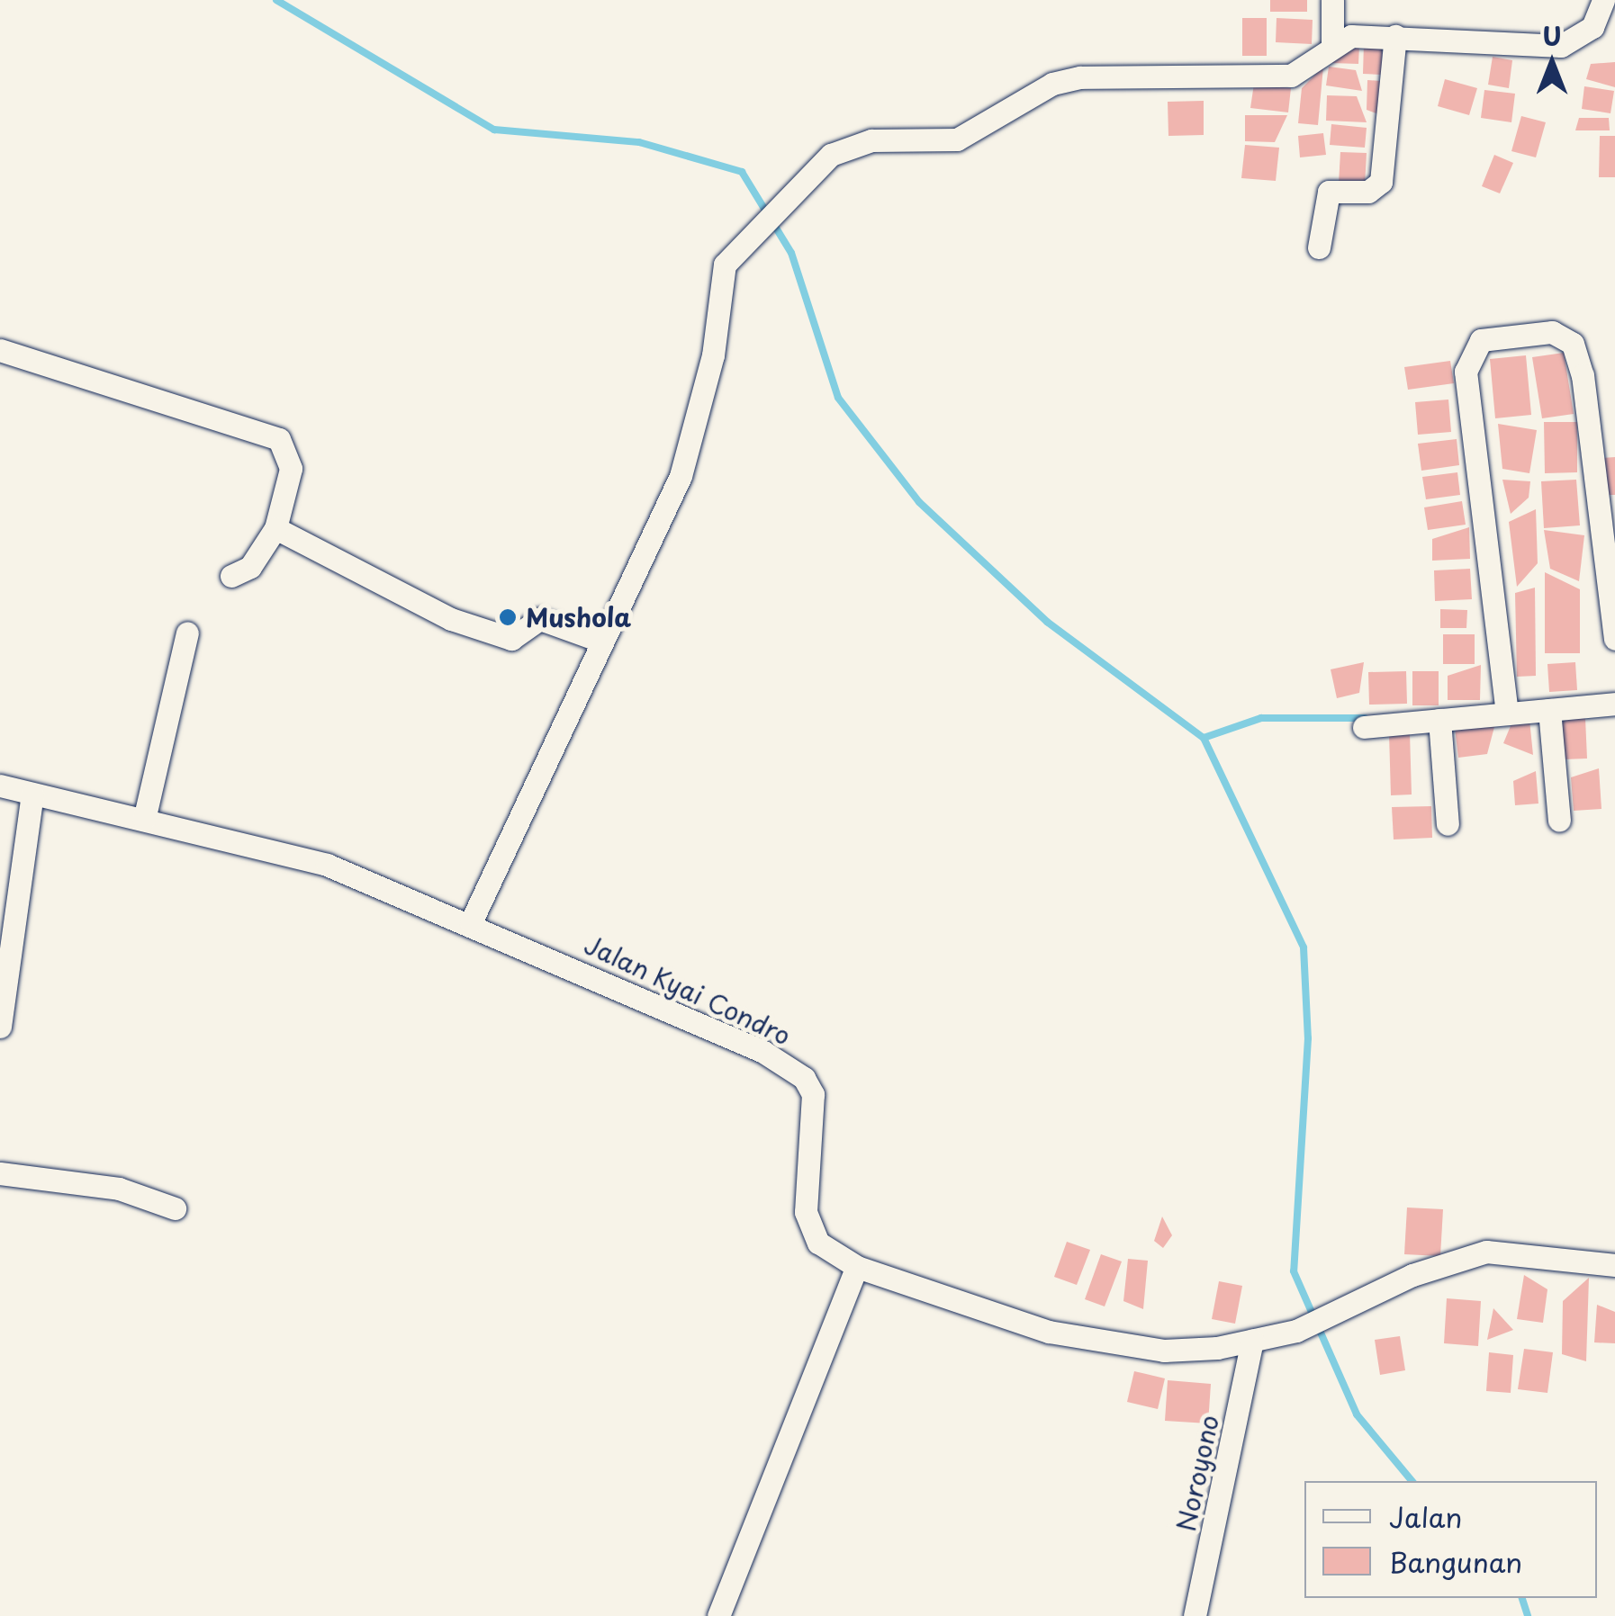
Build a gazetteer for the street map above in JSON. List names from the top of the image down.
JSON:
{
  "streets": {
    "street": ["Jalan Kyai Condro", "Noroyono"]
  },
  "crossings": [
    ["Jalan Kyai Condro", "Noroyono"]
  ],
  "places": ["Mushola"],
  "legend": ["Jalan", "Bangunan"],
  "north": "top"
}
